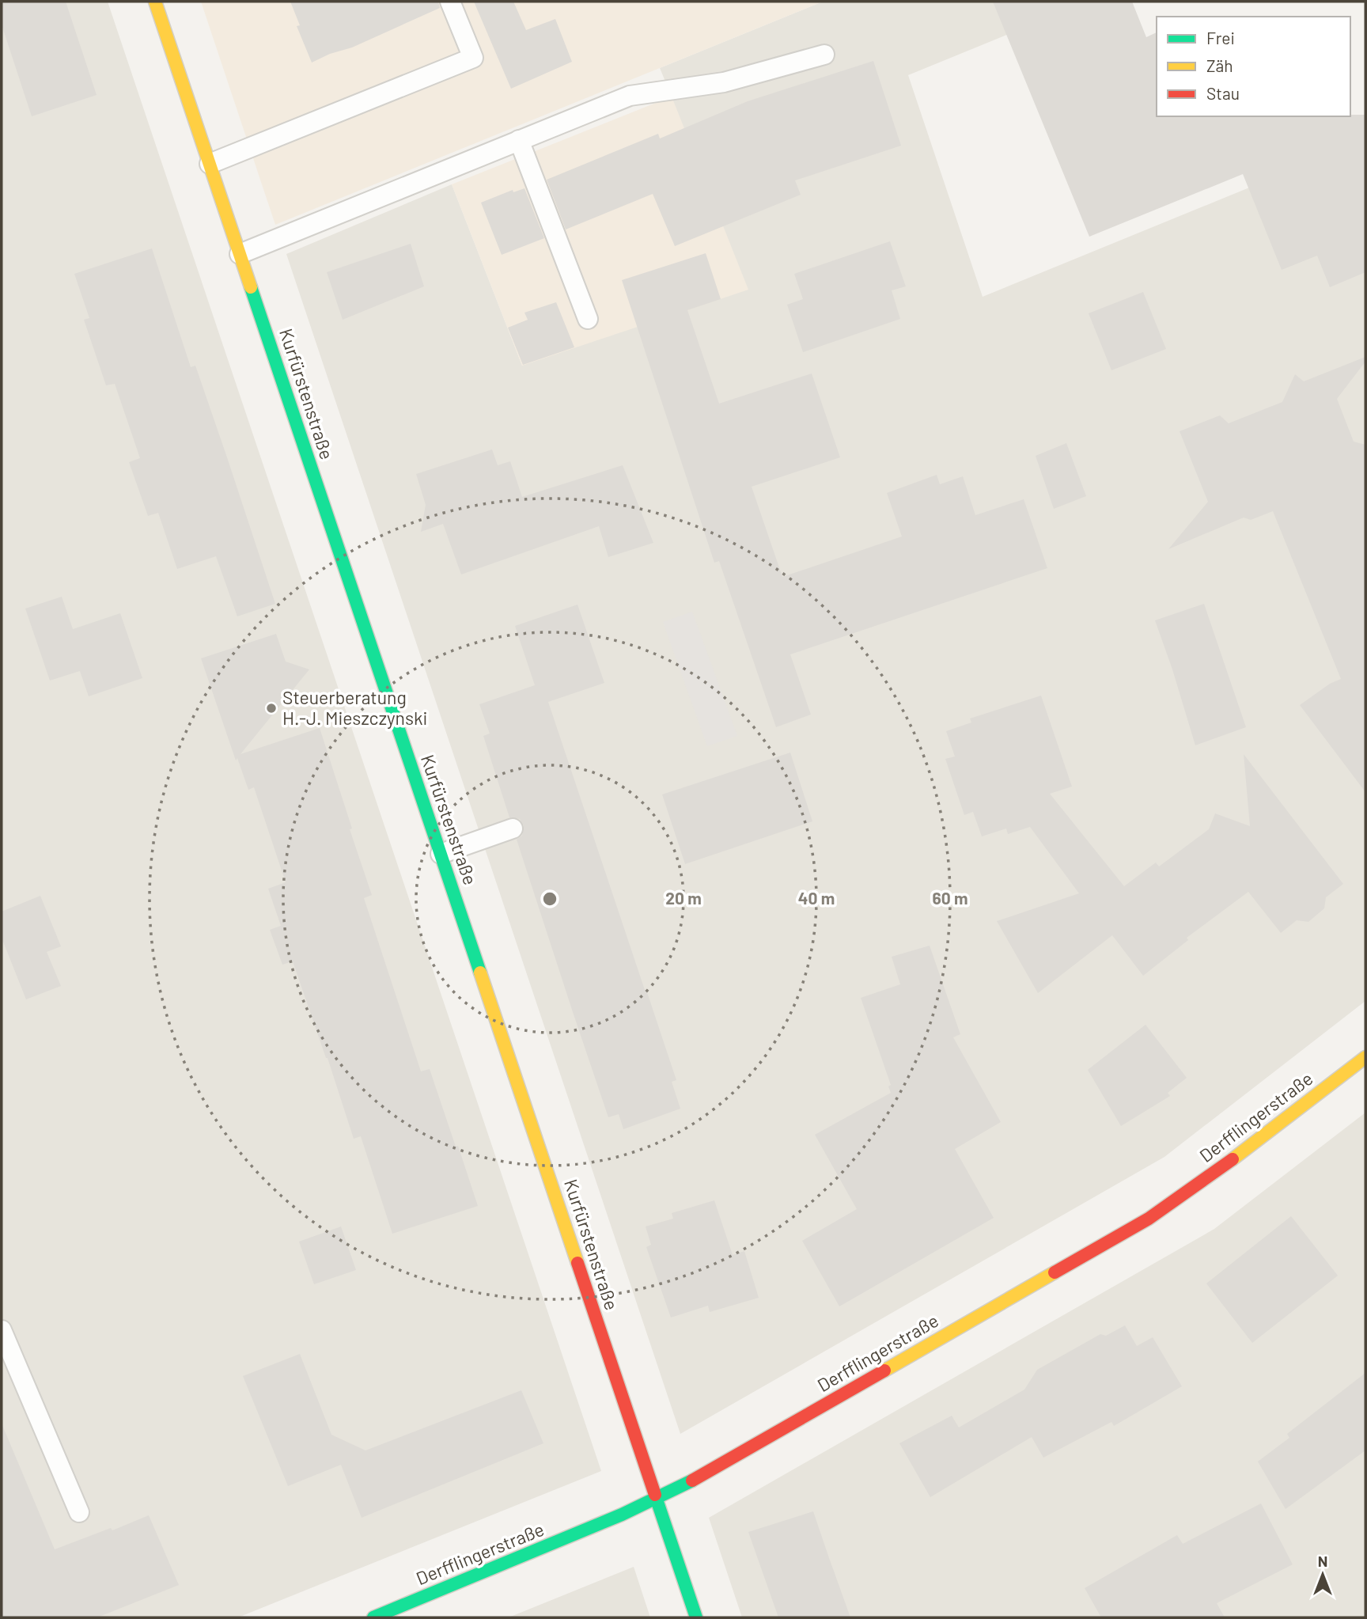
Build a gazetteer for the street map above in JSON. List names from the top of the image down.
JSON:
{
  "streets": {
    "street": ["Kurfürstenstraße", "Derfflingerstraße"]
  },
  "crossings": [
    ["Kurfürstenstraße", "Derfflingerstraße"]
  ],
  "places": ["Steuerberatung H.-J. Mieszczynski"],
  "legend": ["Frei", "Zäh", "Stau"],
  "north": "top",
  "rings": ["20 m", "40 m", "60 m"]
}
